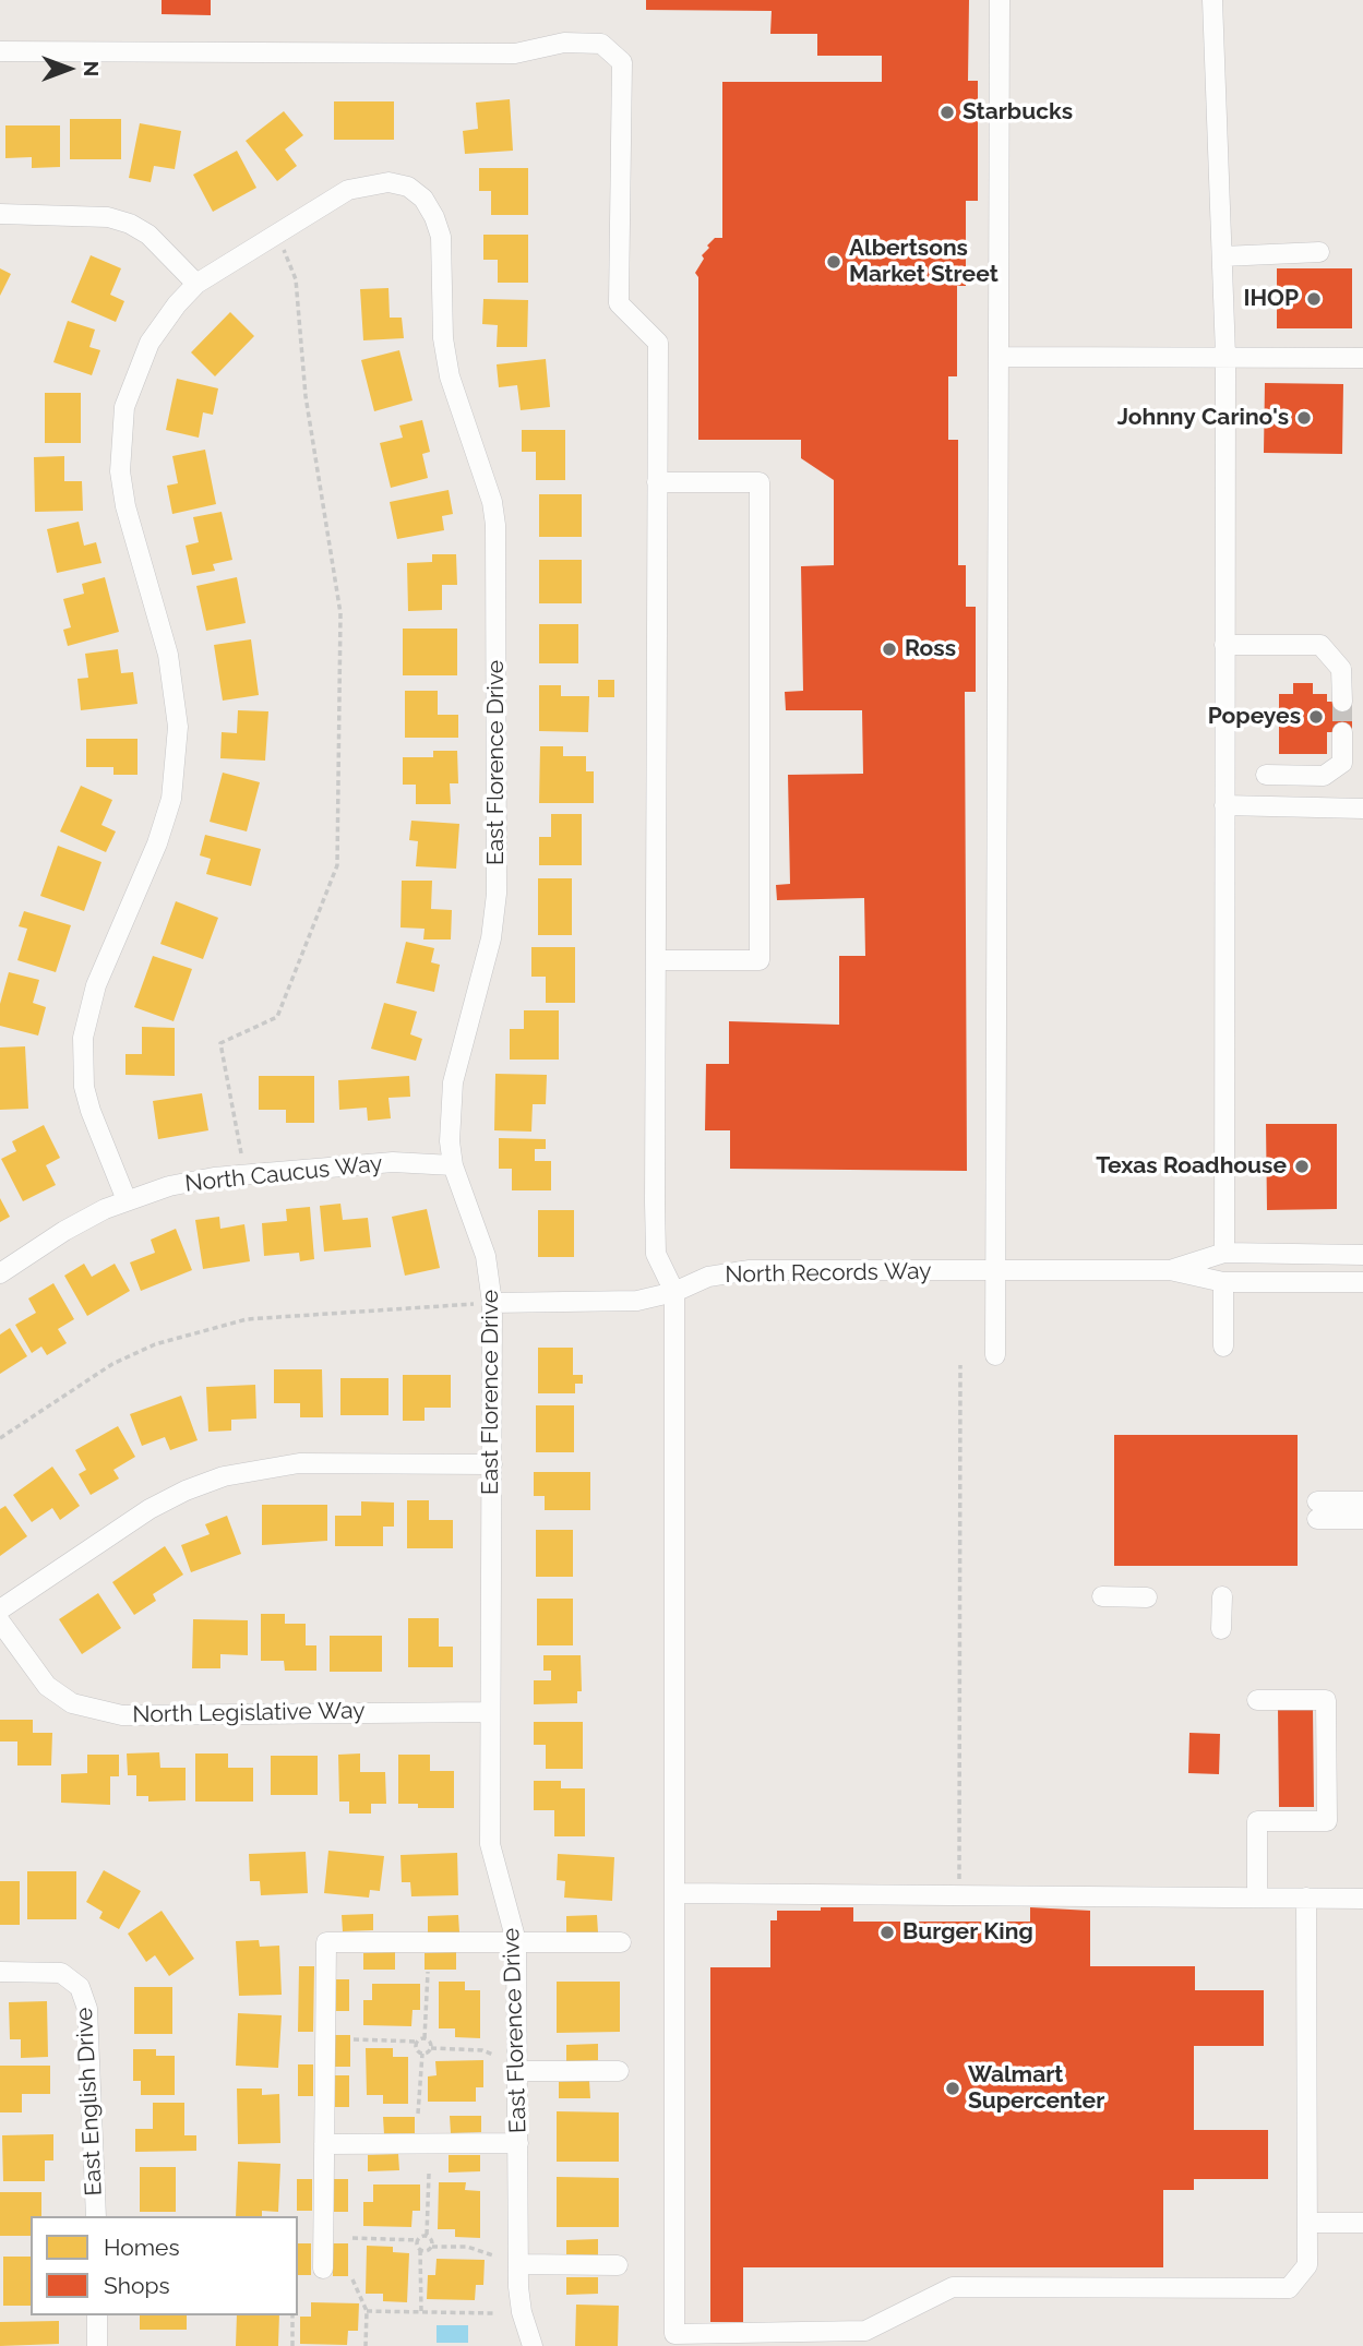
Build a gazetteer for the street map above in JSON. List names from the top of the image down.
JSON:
{
  "streets": {
    "street": [
      "East Florence Drive",
      "North Caucus Way",
      "North Records Way",
      "North Legislative Way",
      "East English Drive"
    ]
  },
  "crossings": [
    ["East Florence Drive", "North Caucus Way"],
    ["East Florence Drive", "North Records Way"],
    ["East Florence Drive", "North Legislative Way"]
  ],
  "places": [
    "Starbucks",
    "Albertsons Market Street",
    "IHOP",
    "Johnny Carino's",
    "Ross",
    "Popeyes",
    "Texas Roadhouse",
    "Burger King",
    "Walmart Supercenter"
  ],
  "legend": ["Homes", "Shops"],
  "north": "right"
}
